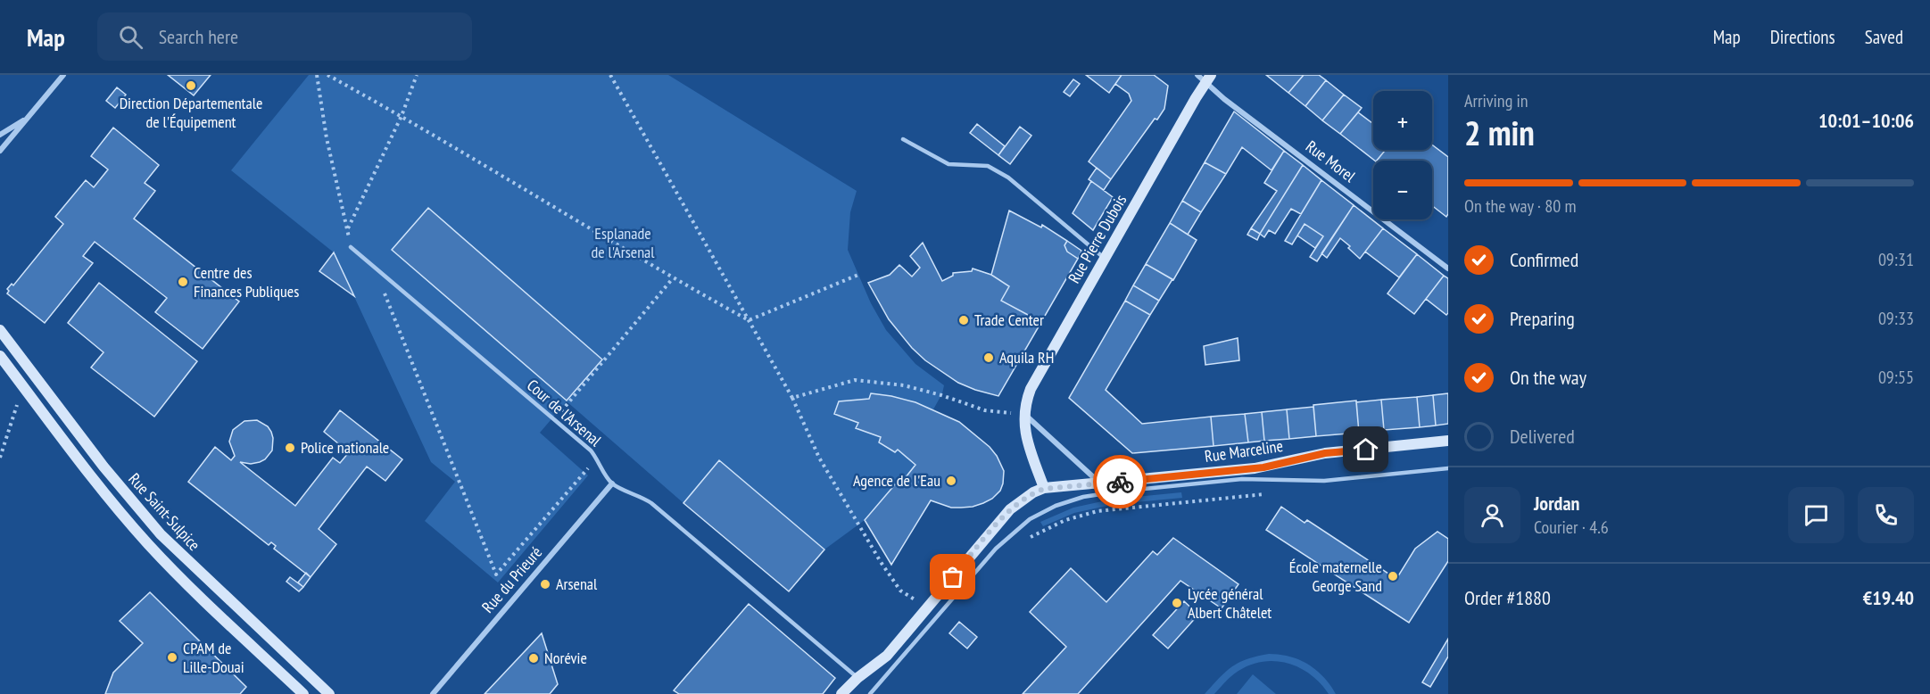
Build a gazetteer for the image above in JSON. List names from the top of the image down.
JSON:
{
  "streets": {
    "street": [
      "Rue Morel",
      "Rue Pierre Dubois",
      "Rue Marceline",
      "Rue Saint-Sulpice",
      "Rue du Prieuré"
    ],
    "lane": ["Cour de l'Arsenal"]
  },
  "crossings": [
    ["Rue Morel", "Rue Pierre Dubois"],
    ["Rue Pierre Dubois", "Rue Marceline"],
    ["Cour de l'Arsenal", "Rue du Prieuré"]
  ],
  "parks": ["Esplanade de l'Arsenal"],
  "places": [
    "Direction Départementale de l'Équipement",
    "Centre des Finances Publiques",
    "Trade Center",
    "Aquila RH",
    "Police nationale",
    "Agence de l'Eau",
    "École maternelle George Sand",
    "Arsenal",
    "Lycée général Albert Châtelet",
    "CPAM de Lille-Douai",
    "Norévie"
  ],
  "page": {
    "header": "Map",
    "search": "Search here",
    "nav": ["Map", "Directions", "Saved"],
    "heading": ["2 min", "Arriving in", "10:01–10:06"],
    "panel": [
      "Jordan",
      "Courier · 4.6",
      "Order #1880",
      "€19.40"
    ],
    "map_buttons": ["+", "−"],
    "bar": "On the way · 80 m",
    "list": [
      ["Confirmed", "09:31"],
      ["Preparing", "09:33"],
      ["On the way", "09:55"],
      "Delivered"
    ]
  }
}
